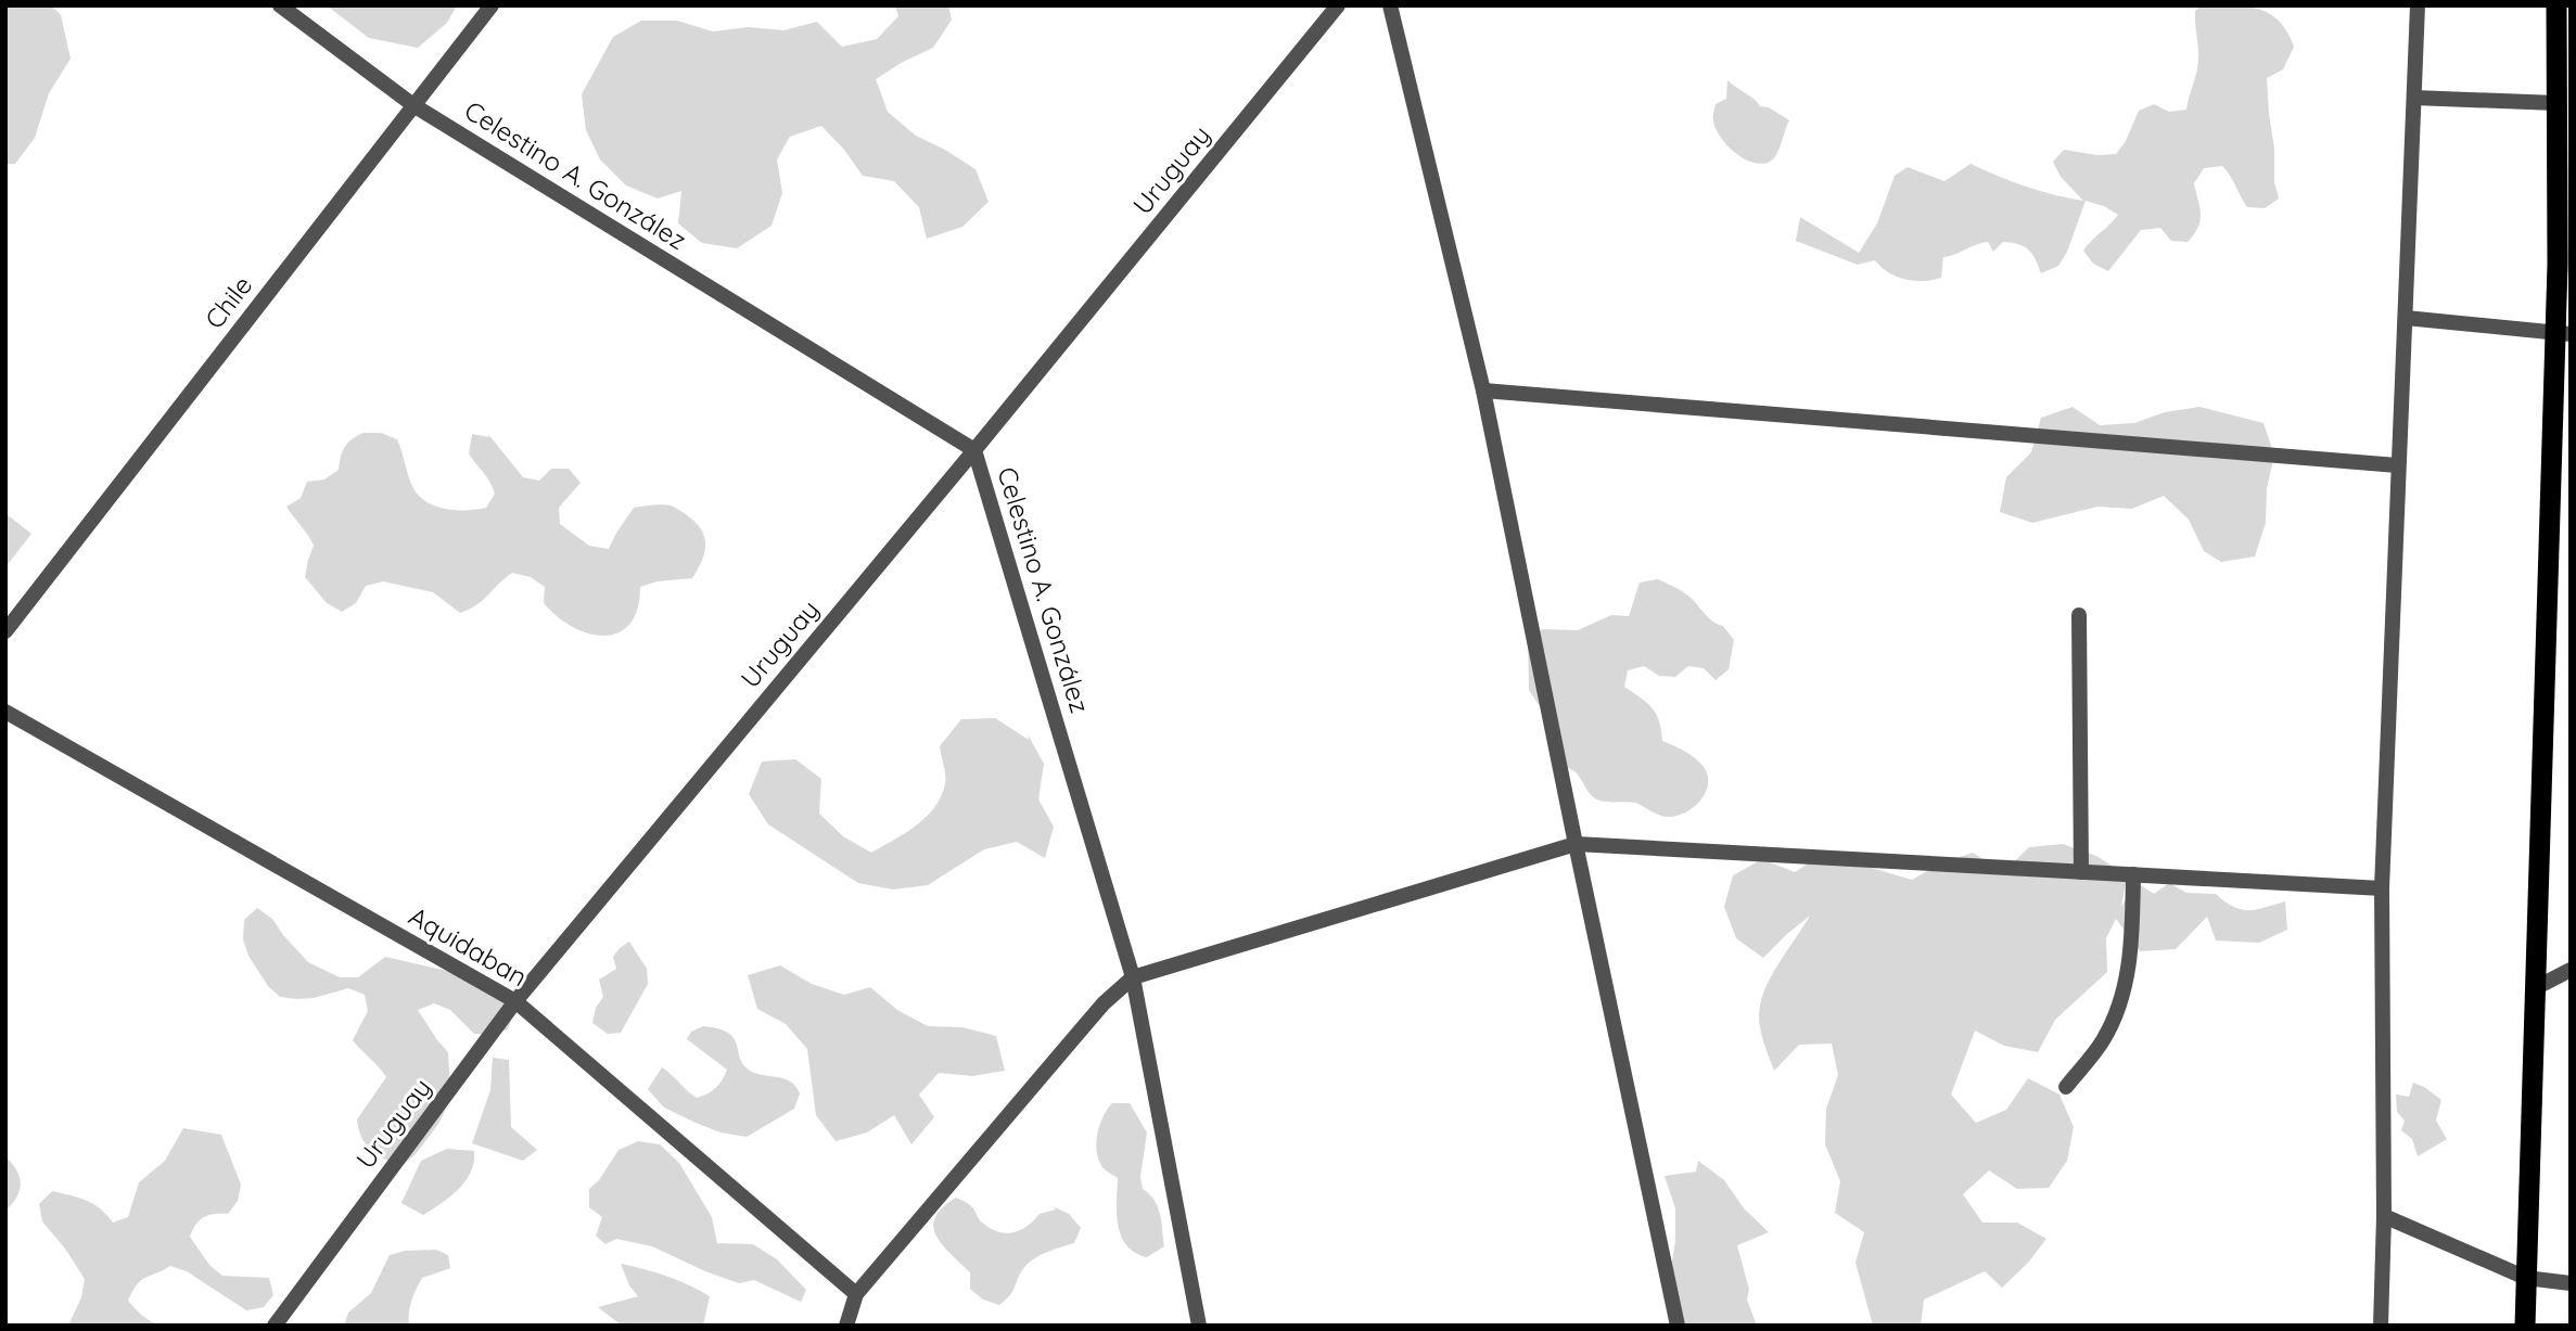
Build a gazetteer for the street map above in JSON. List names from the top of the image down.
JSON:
{
  "streets": {
    "street": [
      "Uruguay",
      "Celestino A. González",
      "Chile",
      "Aquidaban"
    ]
  },
  "crossings": [
    ["Uruguay", "Celestino A. González"],
    ["Uruguay", "Aquidaban"],
    ["Celestino A. González", "Chile"]
  ]
}
